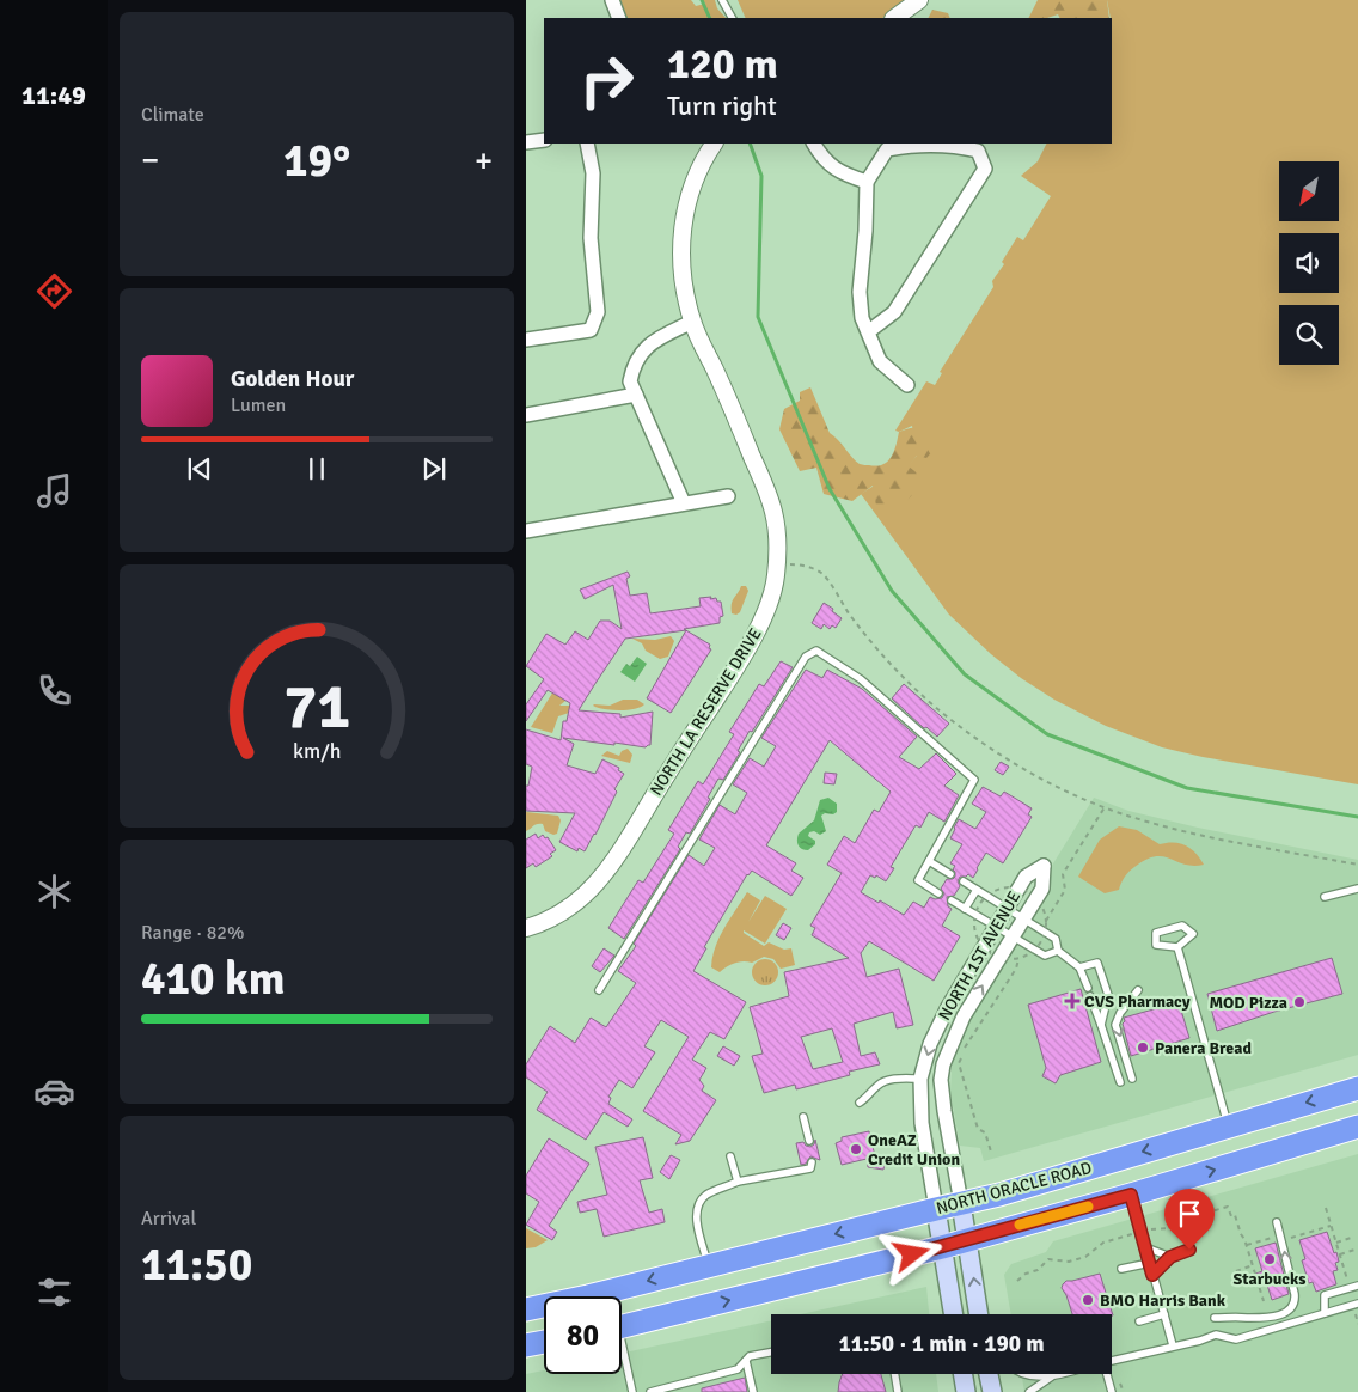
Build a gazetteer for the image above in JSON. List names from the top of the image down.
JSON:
{
  "streets": {
    "highway": ["NORTH ORACLE ROAD"],
    "main road": ["NORTH 1ST AVENUE"],
    "street": ["NORTH LA RESERVE DRIVE"]
  },
  "crossings": [
    ["NORTH 1ST AVENUE", "NORTH ORACLE ROAD"]
  ],
  "places": {
    "health": ["CVS Pharmacy"],
    "other": [
      "MOD Pizza",
      "Panera Bread",
      "OneAZ Credit Union",
      "Starbucks",
      "BMO Harris Bank"
    ]
  },
  "north": "bottom left",
  "page": {
    "tabs": "11:49",
    "tile": [
      "Climate",
      ["Range · 82%", "410 km"],
      ["Arrival", "11:50"]
    ],
    "turn": ["120 m", "Turn right"],
    "heat": ["−", "19°", "+"],
    "song": ["Golden Hour", "Lumen"],
    "limit": "80",
    "trip": "11:50 · 1 min · 190 m",
    "gauge": ["71", "km/h"]
  }
}
